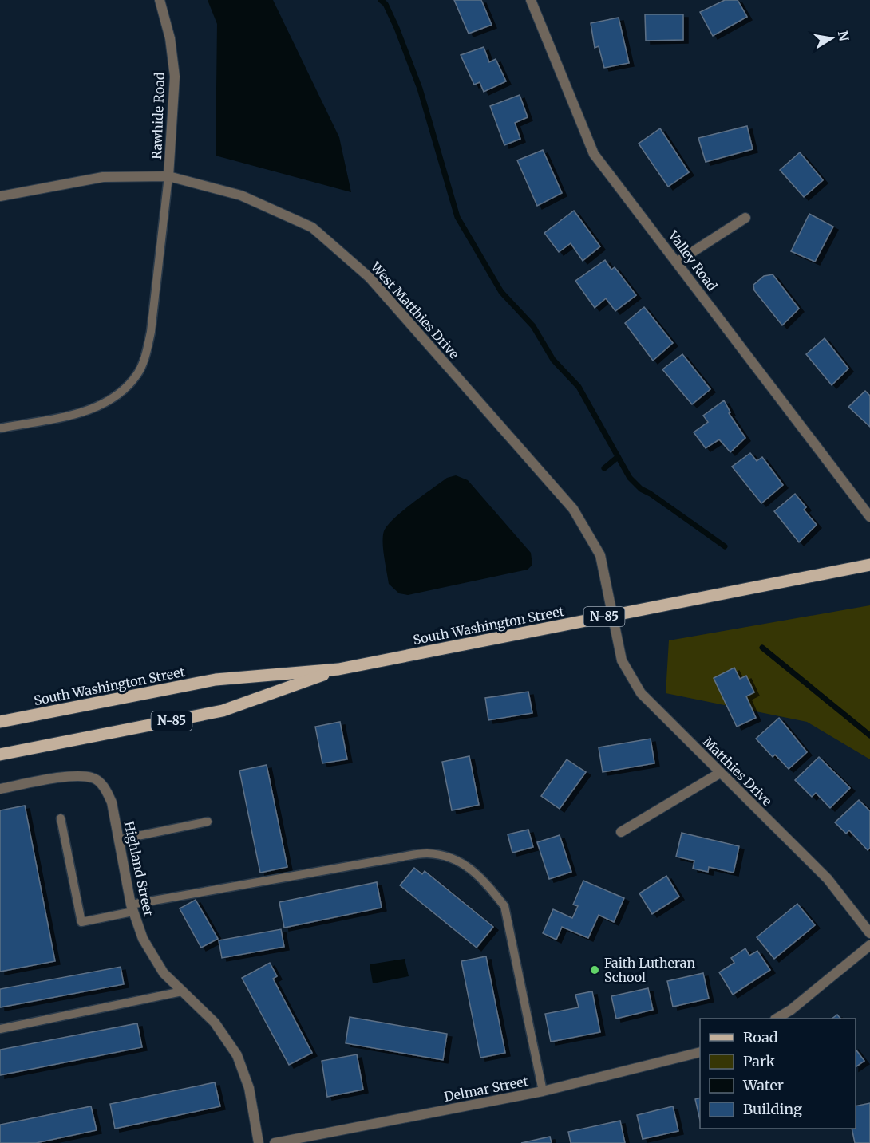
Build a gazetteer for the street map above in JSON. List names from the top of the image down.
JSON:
{
  "streets": {
    "main road": ["N-85", "South Washington Street"],
    "street": [
      "Rawhide Road",
      "Valley Road",
      "West Matthies Drive",
      "Matthies Drive",
      "Highland Street",
      "Delmar Street"
    ]
  },
  "crossings": [
    ["Rawhide Road", "West Matthies Drive"],
    ["West Matthies Drive", "South Washington Street"],
    ["West Matthies Drive", "Matthies Drive"],
    ["South Washington Street", "Matthies Drive"]
  ],
  "places": ["Faith Lutheran School"],
  "legend": [
    "Road",
    "Park",
    "Water",
    "Building"
  ],
  "north": "right"
}
